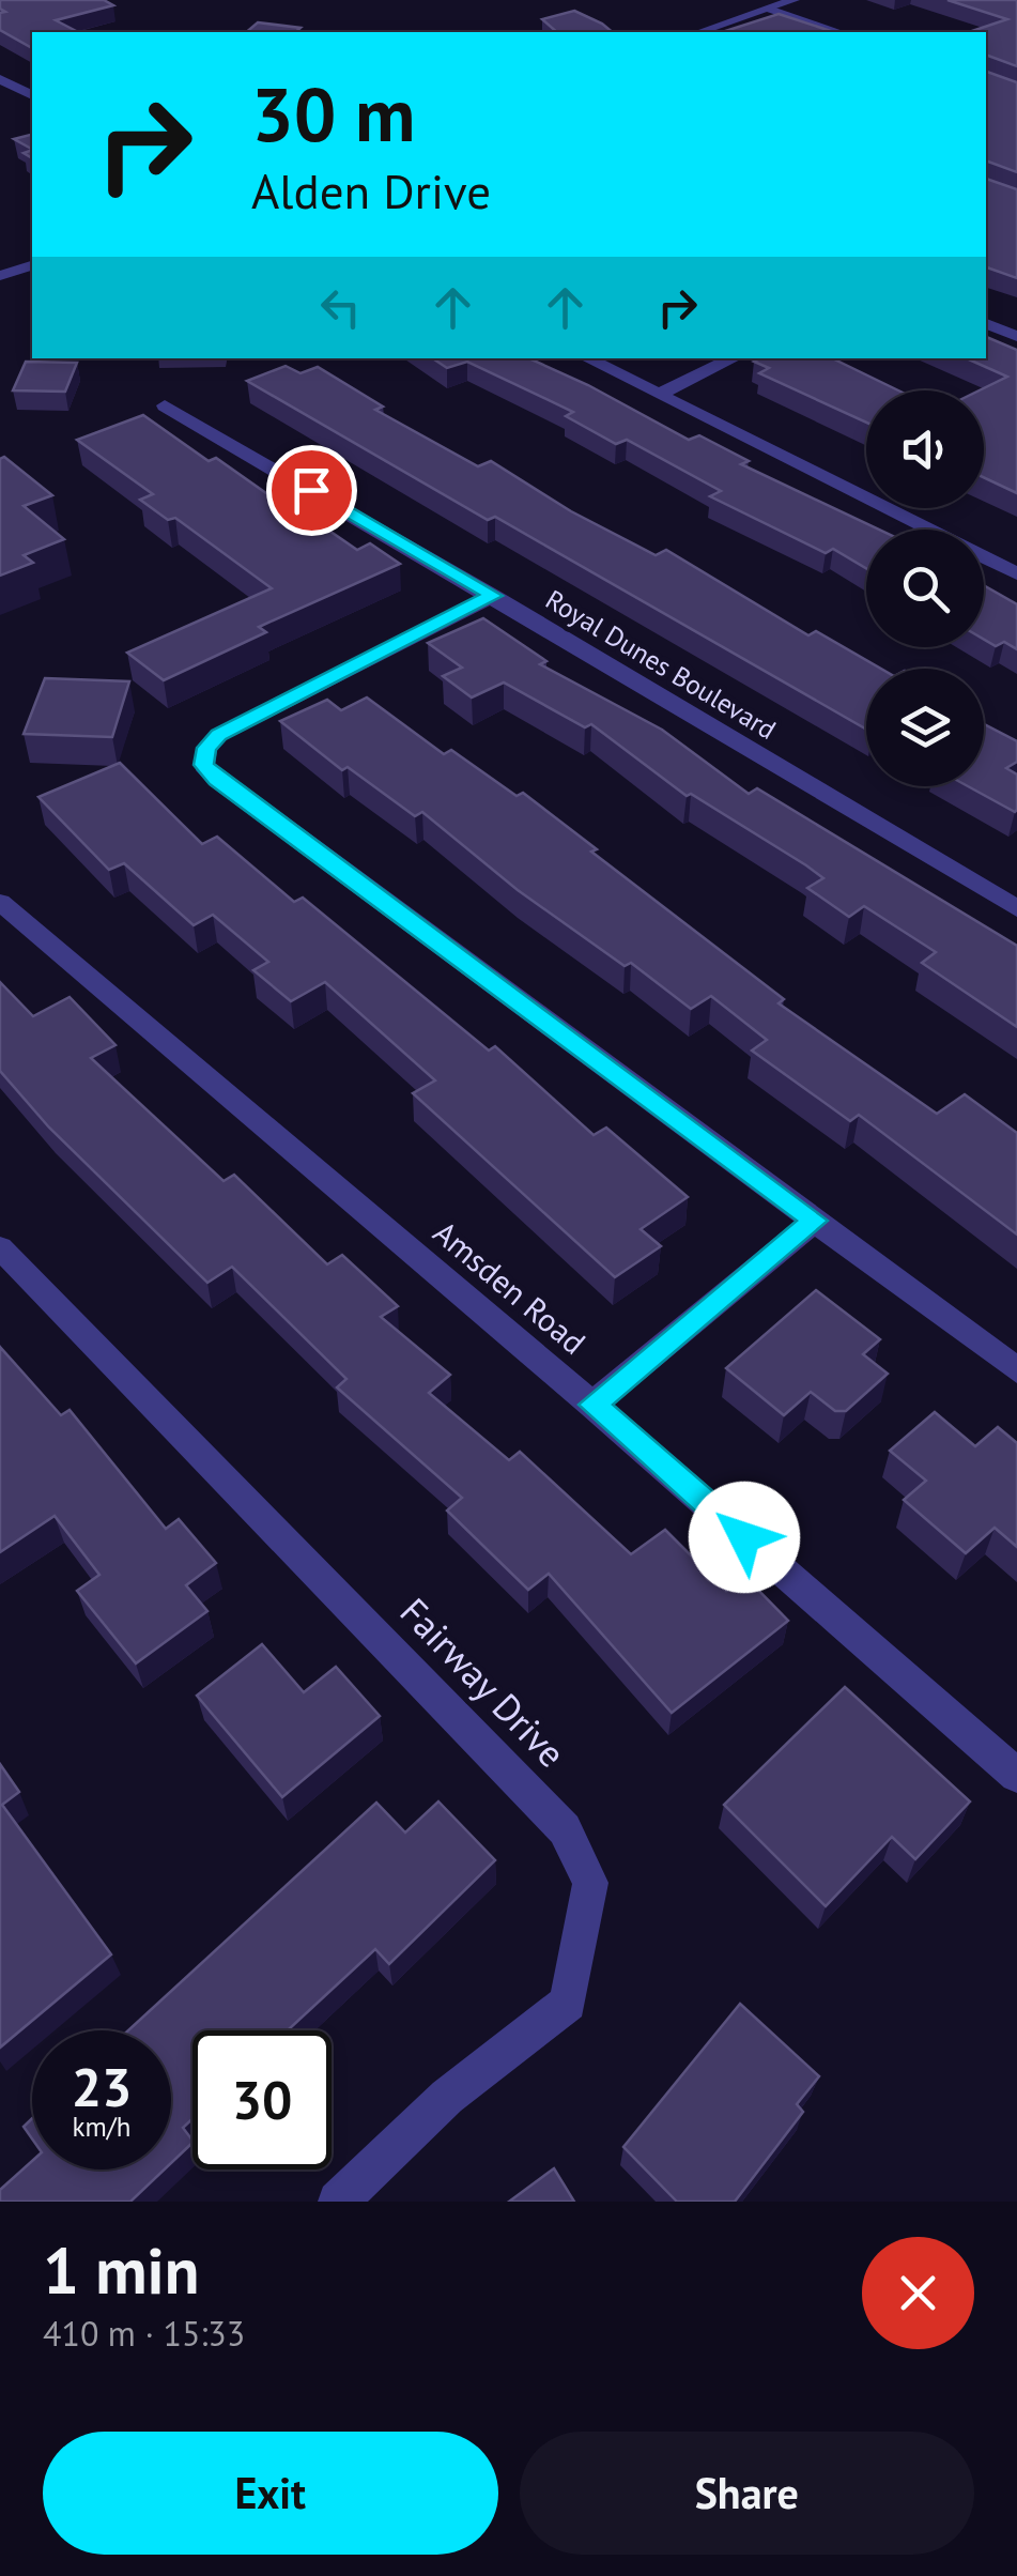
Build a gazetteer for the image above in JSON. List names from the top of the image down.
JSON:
{
  "streets": {
    "street": ["Royal Dunes Boulevard", "Amsden Road", "Fairway Drive"]
  },
  "page": {
    "turn": ["30 m", "Alden Drive"],
    "speed": "23 km/h",
    "limit": "30",
    "heading": ["1 min", "410 m · 15:33"],
    "buttons": ["Exit", "Share"]
  }
}
